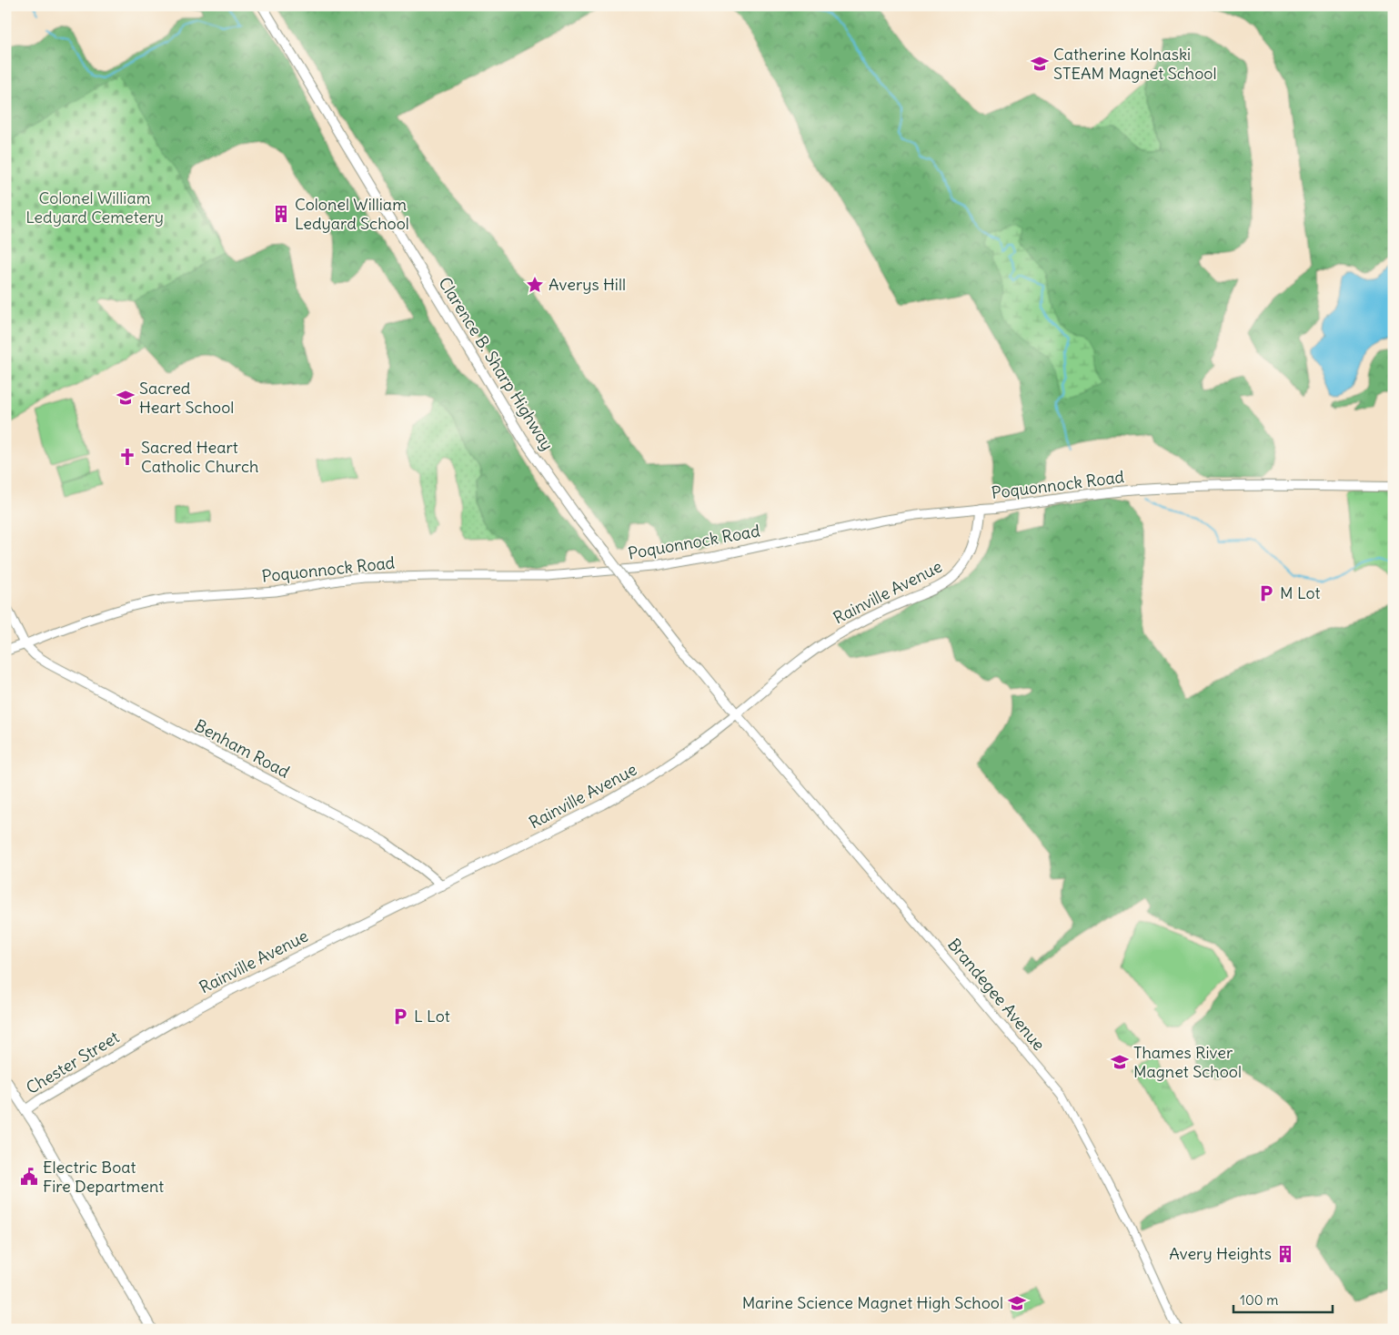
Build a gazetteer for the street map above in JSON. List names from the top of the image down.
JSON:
{
  "streets": {
    "main road": [
      "Clarence B. Sharp Highway",
      "Poquonnock Road",
      "Rainville Avenue",
      "Benham Road",
      "Chester Street"
    ],
    "street": ["Brandegee Avenue"]
  },
  "crossings": [
    ["Clarence B. Sharp Highway", "Rainville Avenue"],
    ["Clarence B. Sharp Highway", "Brandegee Avenue"],
    ["Poquonnock Road", "Rainville Avenue"],
    ["Poquonnock Road", "Benham Road"],
    ["Rainville Avenue", "Benham Road"],
    ["Rainville Avenue", "Brandegee Avenue"],
    ["Rainville Avenue", "Chester Street"]
  ],
  "parks": ["Colonel William Ledyard Cemetery"],
  "places": {
    "school or university": [
      "Catherine Kolnaski STEAM Magnet School",
      "Sacred Heart School",
      "Thames River Magnet School",
      "Marine Science Magnet High School"
    ],
    "building": ["Colonel William Ledyard School", "Avery Heights"],
    "place": ["Averys Hill"],
    "church": ["Sacred Heart Catholic Church"],
    "parking": ["M Lot", "L Lot"],
    "public building": ["Electric Boat Fire Department"]
  },
  "scale_bar": "100 m"
}
